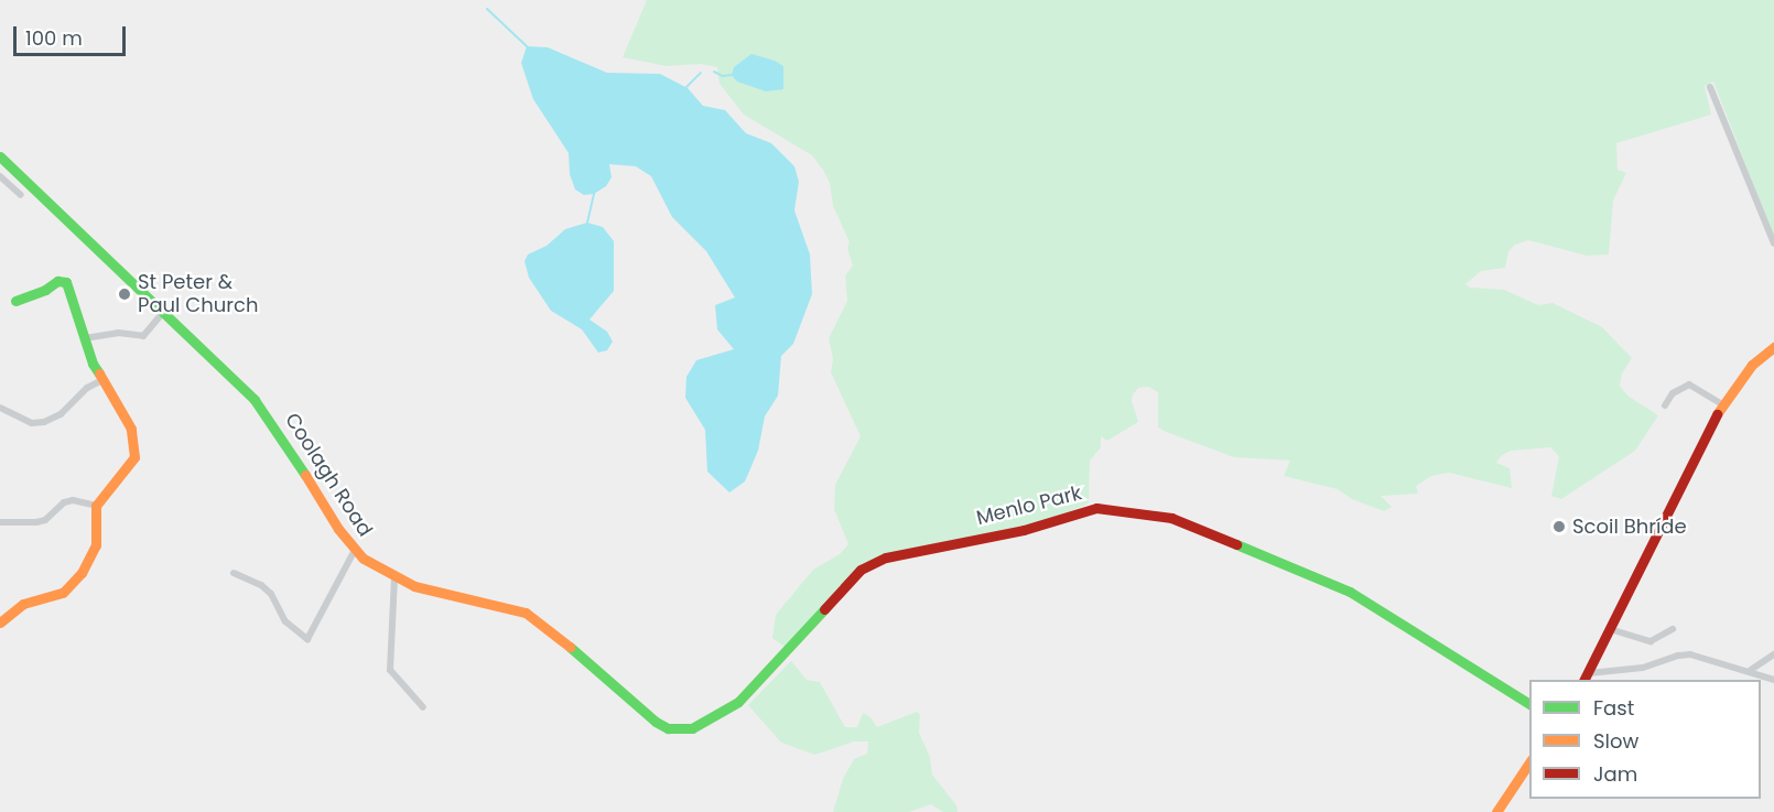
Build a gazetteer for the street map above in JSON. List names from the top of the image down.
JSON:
{
  "streets": {
    "street": ["Coolagh Road", "Menlo Park"]
  },
  "crossings": [
    ["Coolagh Road", "Menlo Park"]
  ],
  "places": ["St Peter & Paul Church", "Scoil Bhríde"],
  "legend": ["Fast", "Slow", "Jam"],
  "scale_bar": "100 m"
}
